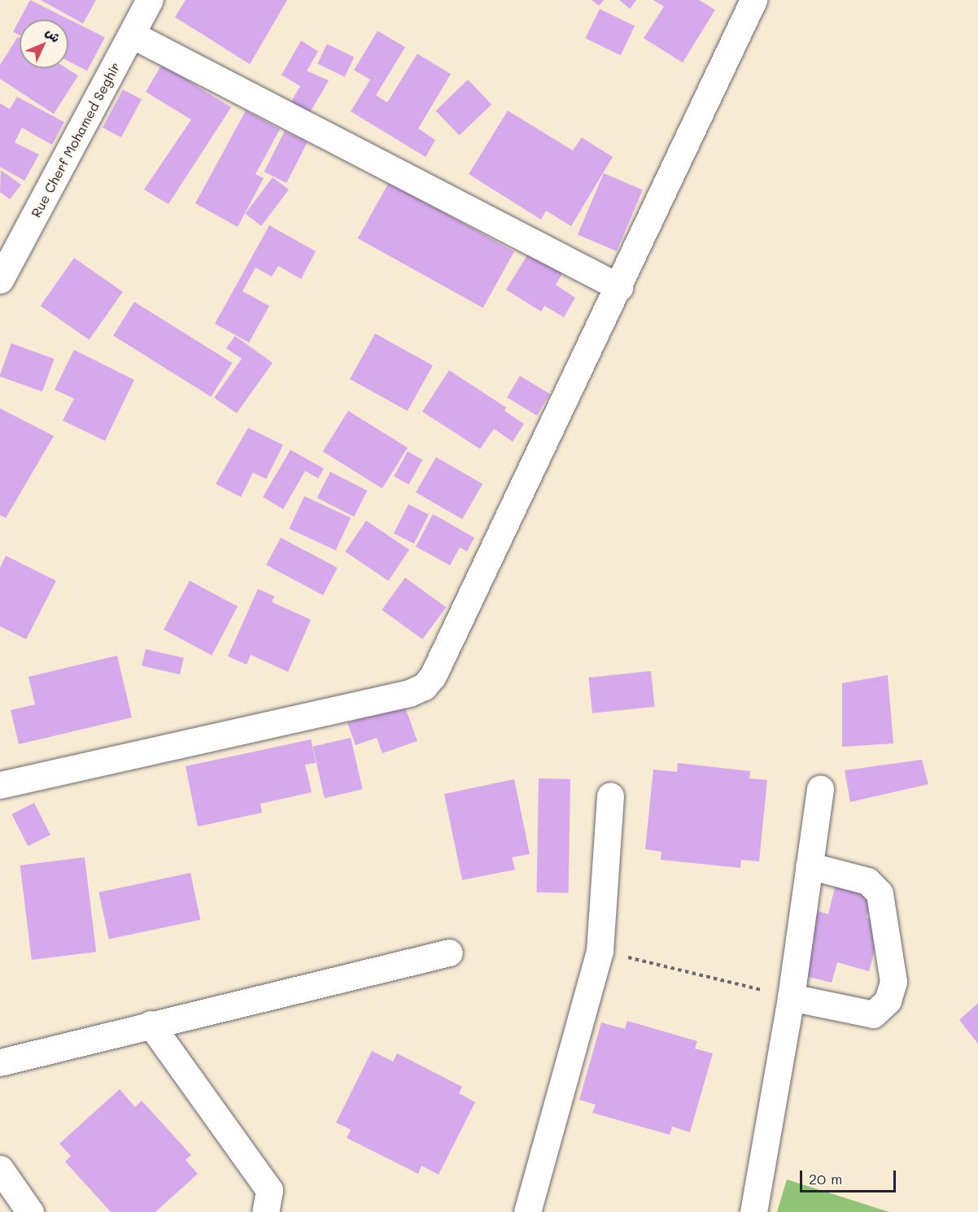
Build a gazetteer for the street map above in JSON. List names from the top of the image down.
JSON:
{
  "streets": {
    "street": ["Rue Cherf Mohamed Seghir"]
  },
  "scale_bar": "20 m",
  "north": "top right"
}
